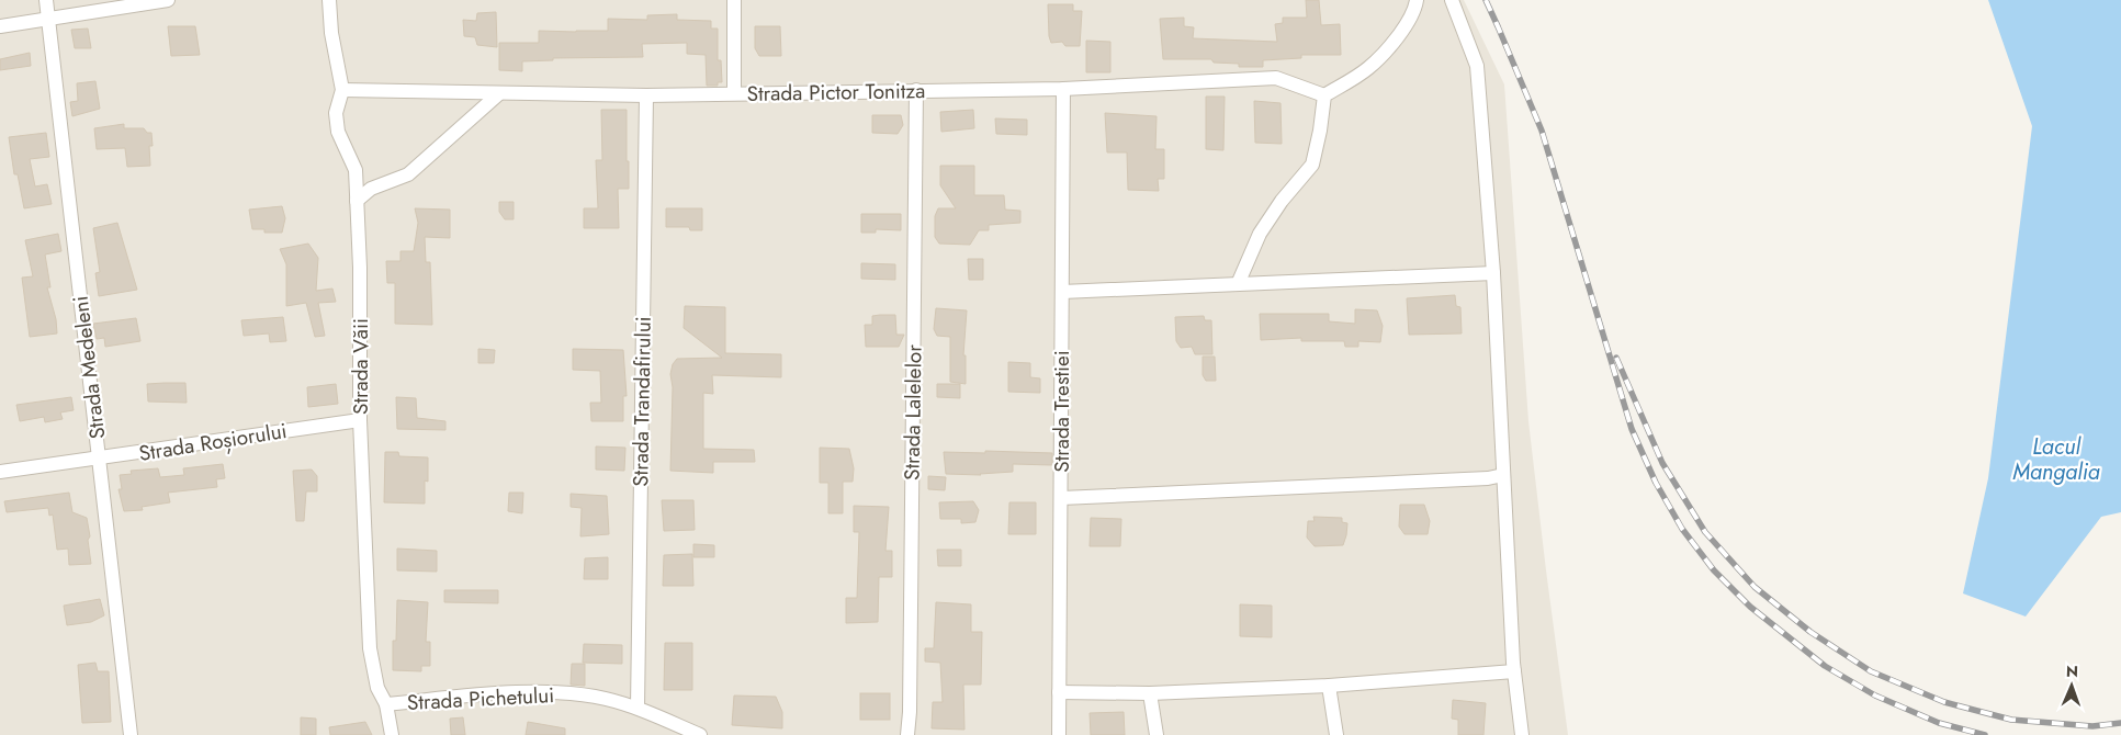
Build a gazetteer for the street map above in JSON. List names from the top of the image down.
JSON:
{
  "streets": {
    "street": [
      "Strada Pictor Tonitza",
      "Strada Văii",
      "Strada Medeleni",
      "Strada Trandafirului",
      "Strada Trestiei",
      "Strada Lalelelor",
      "Strada Roșiorului",
      "Strada Pichetului"
    ]
  },
  "crossings": [
    ["Strada Pictor Tonitza", "Strada Văii"],
    ["Strada Pictor Tonitza", "Strada Trandafirului"],
    ["Strada Pictor Tonitza", "Strada Trestiei"],
    ["Strada Pictor Tonitza", "Strada Lalelelor"],
    ["Strada Văii", "Strada Roșiorului"],
    ["Strada Văii", "Strada Pichetului"],
    ["Strada Medeleni", "Strada Roșiorului"],
    ["Strada Trandafirului", "Strada Pichetului"]
  ],
  "water": ["Lacul Mangalia"],
  "north": "top"
}
